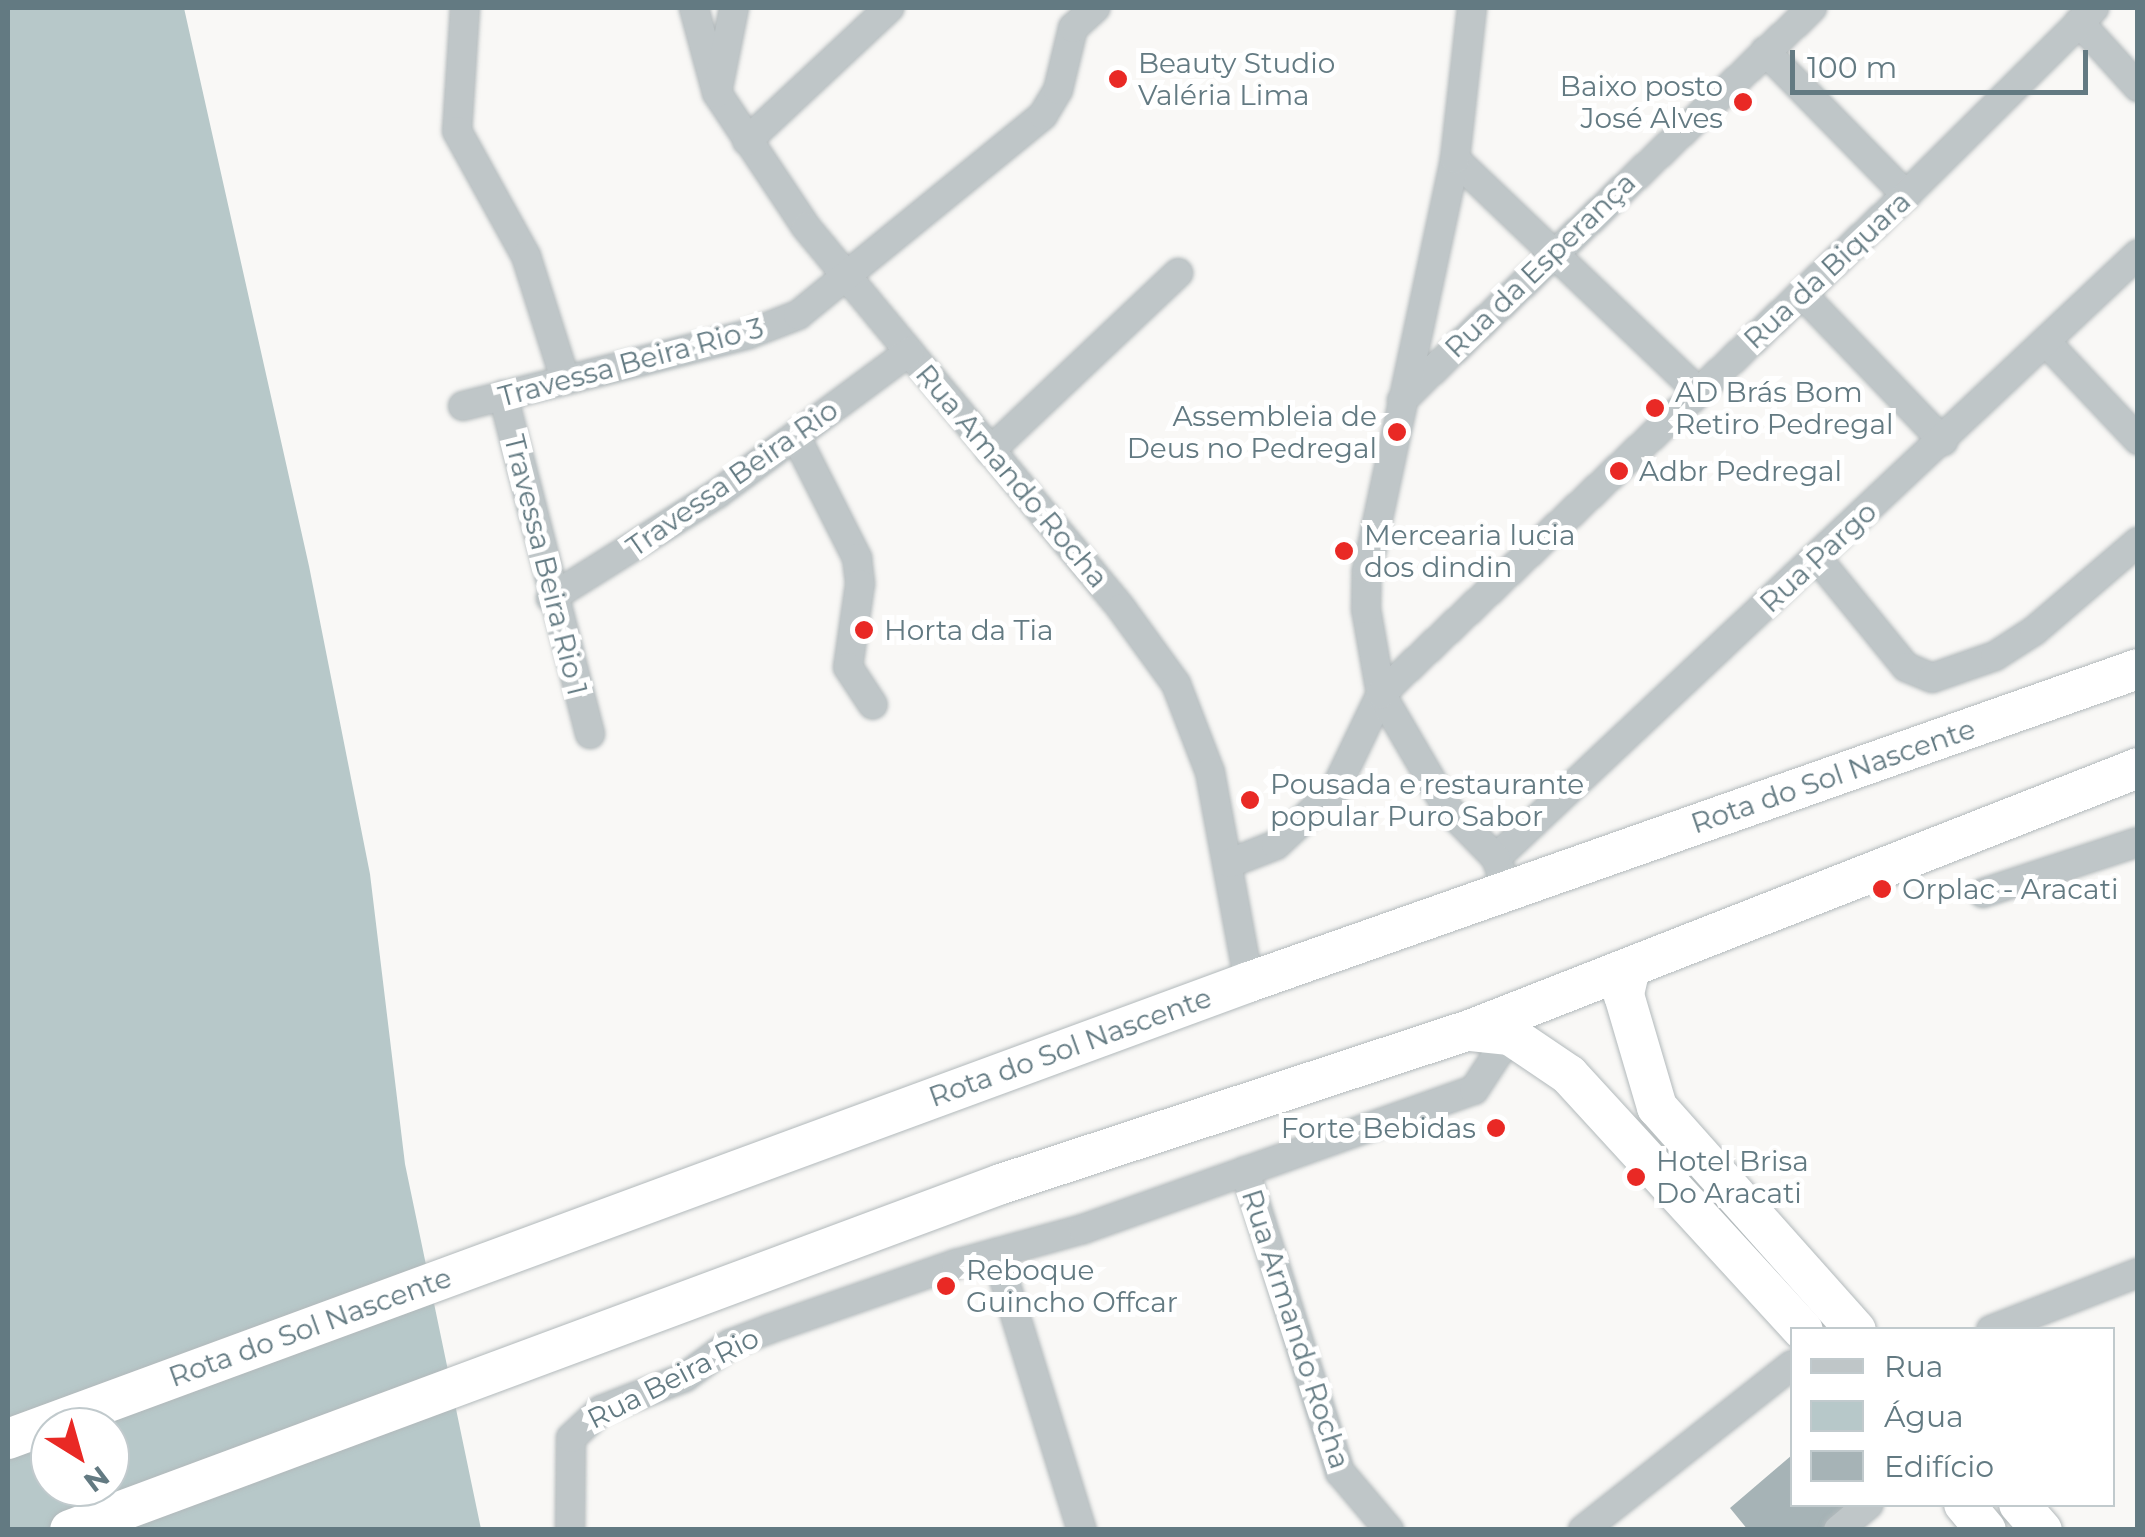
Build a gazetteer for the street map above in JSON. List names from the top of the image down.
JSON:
{
  "streets": {
    "highway": ["Rota do Sol Nascente"],
    "street": [
      "Rua da Esperança",
      "Rua da Biquara",
      "Travessa Beira Rio 3",
      "Rua Amando Rocha",
      "Travessa Beira Rio",
      "Rua Pargo",
      "Travessa Beira Rio 1",
      "Rua Armando Rocha",
      "Rua Beira Rio"
    ]
  },
  "crossings": [
    ["Travessa Beira Rio 3", "Rua Amando Rocha"],
    ["Travessa Beira Rio 3", "Travessa Beira Rio 1"],
    ["Rua Amando Rocha", "Travessa Beira Rio"],
    ["Rua Amando Rocha", "Rota do Sol Nascente"],
    ["Travessa Beira Rio", "Travessa Beira Rio 1"],
    ["Rua Pargo", "Rota do Sol Nascente"],
    ["Rua Armando Rocha", "Rua Beira Rio"]
  ],
  "places": [
    "Beauty Studio Valéria Lima",
    "Baixo posto José Alves",
    "AD Brás Bom Retiro Pedregal",
    "Assembleia de Deus no Pedregal",
    "Adbr Pedregal",
    "Mercearia lucia dos dindin",
    "Horta da Tia",
    "Pousada e restaurante popular Puro Sabor",
    "Orplac - Aracati",
    "Forte Bebidas",
    "Hotel Brisa Do Aracati",
    "Reboque Guincho Offcar"
  ],
  "legend": ["Rua", "Água", "Edifício"],
  "scale_bar": "100 m",
  "north": "bottom right"
}
